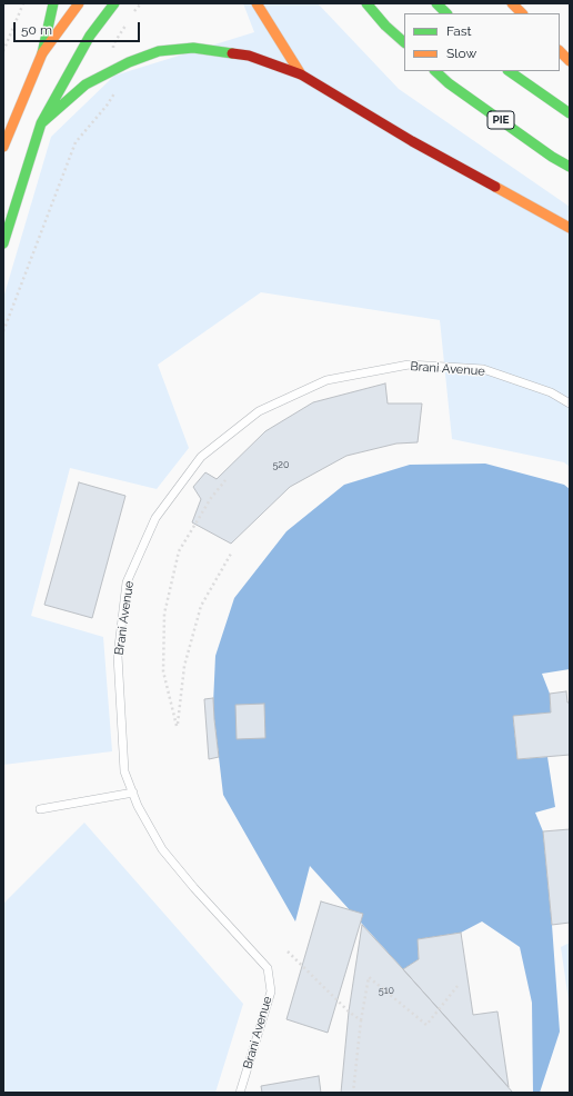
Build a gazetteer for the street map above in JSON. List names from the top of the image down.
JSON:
{
  "streets": {
    "main road": ["PIE"],
    "lane": ["Brani Avenue"]
  },
  "house_numbers": ["520", "510"],
  "legend": ["Fast", "Slow"],
  "scale_bar": "50 m"
}
